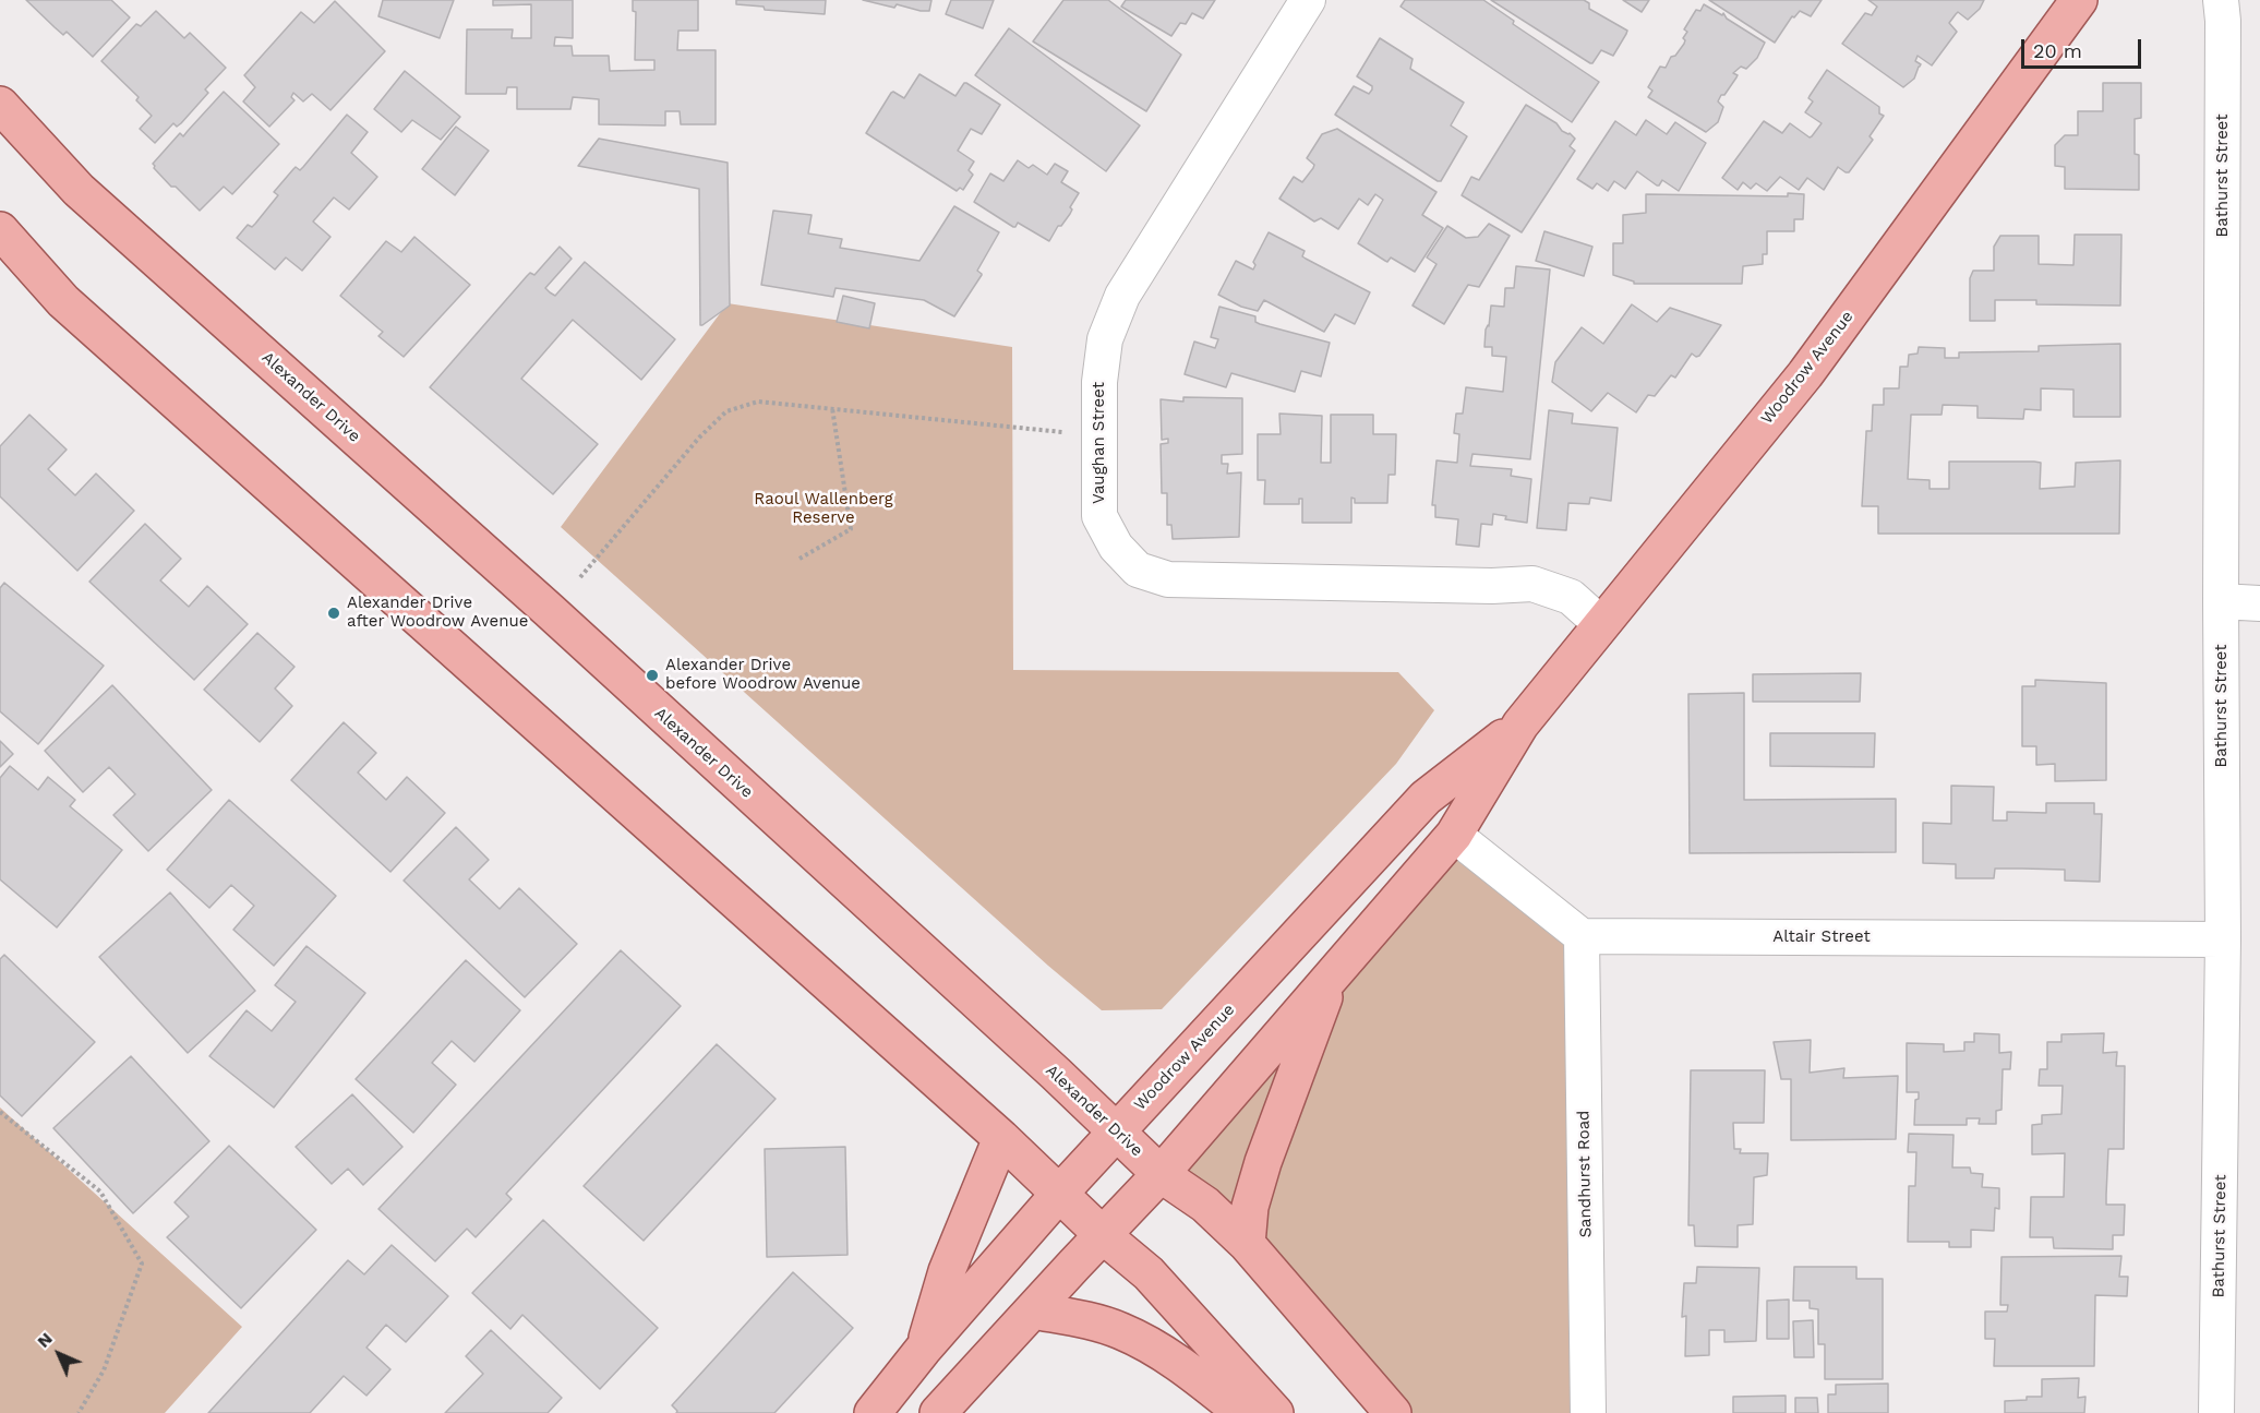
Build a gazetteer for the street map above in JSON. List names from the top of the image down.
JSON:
{
  "streets": {
    "main road": ["Woodrow Avenue", "Alexander Drive"],
    "street": [
      "Bathurst Street",
      "Vaughan Street",
      "Altair Street",
      "Sandhurst Road"
    ]
  },
  "crossings": [
    ["Bathurst Street", "Altair Street"],
    ["Woodrow Avenue", "Alexander Drive"],
    ["Woodrow Avenue", "Vaughan Street"],
    ["Altair Street", "Sandhurst Road"]
  ],
  "parks": ["Raoul Wallenberg Reserve"],
  "places": ["Alexander Drive after Woodrow Avenue", "Alexander Drive before Woodrow Avenue"],
  "scale_bar": "20 m",
  "north": "top left"
}
